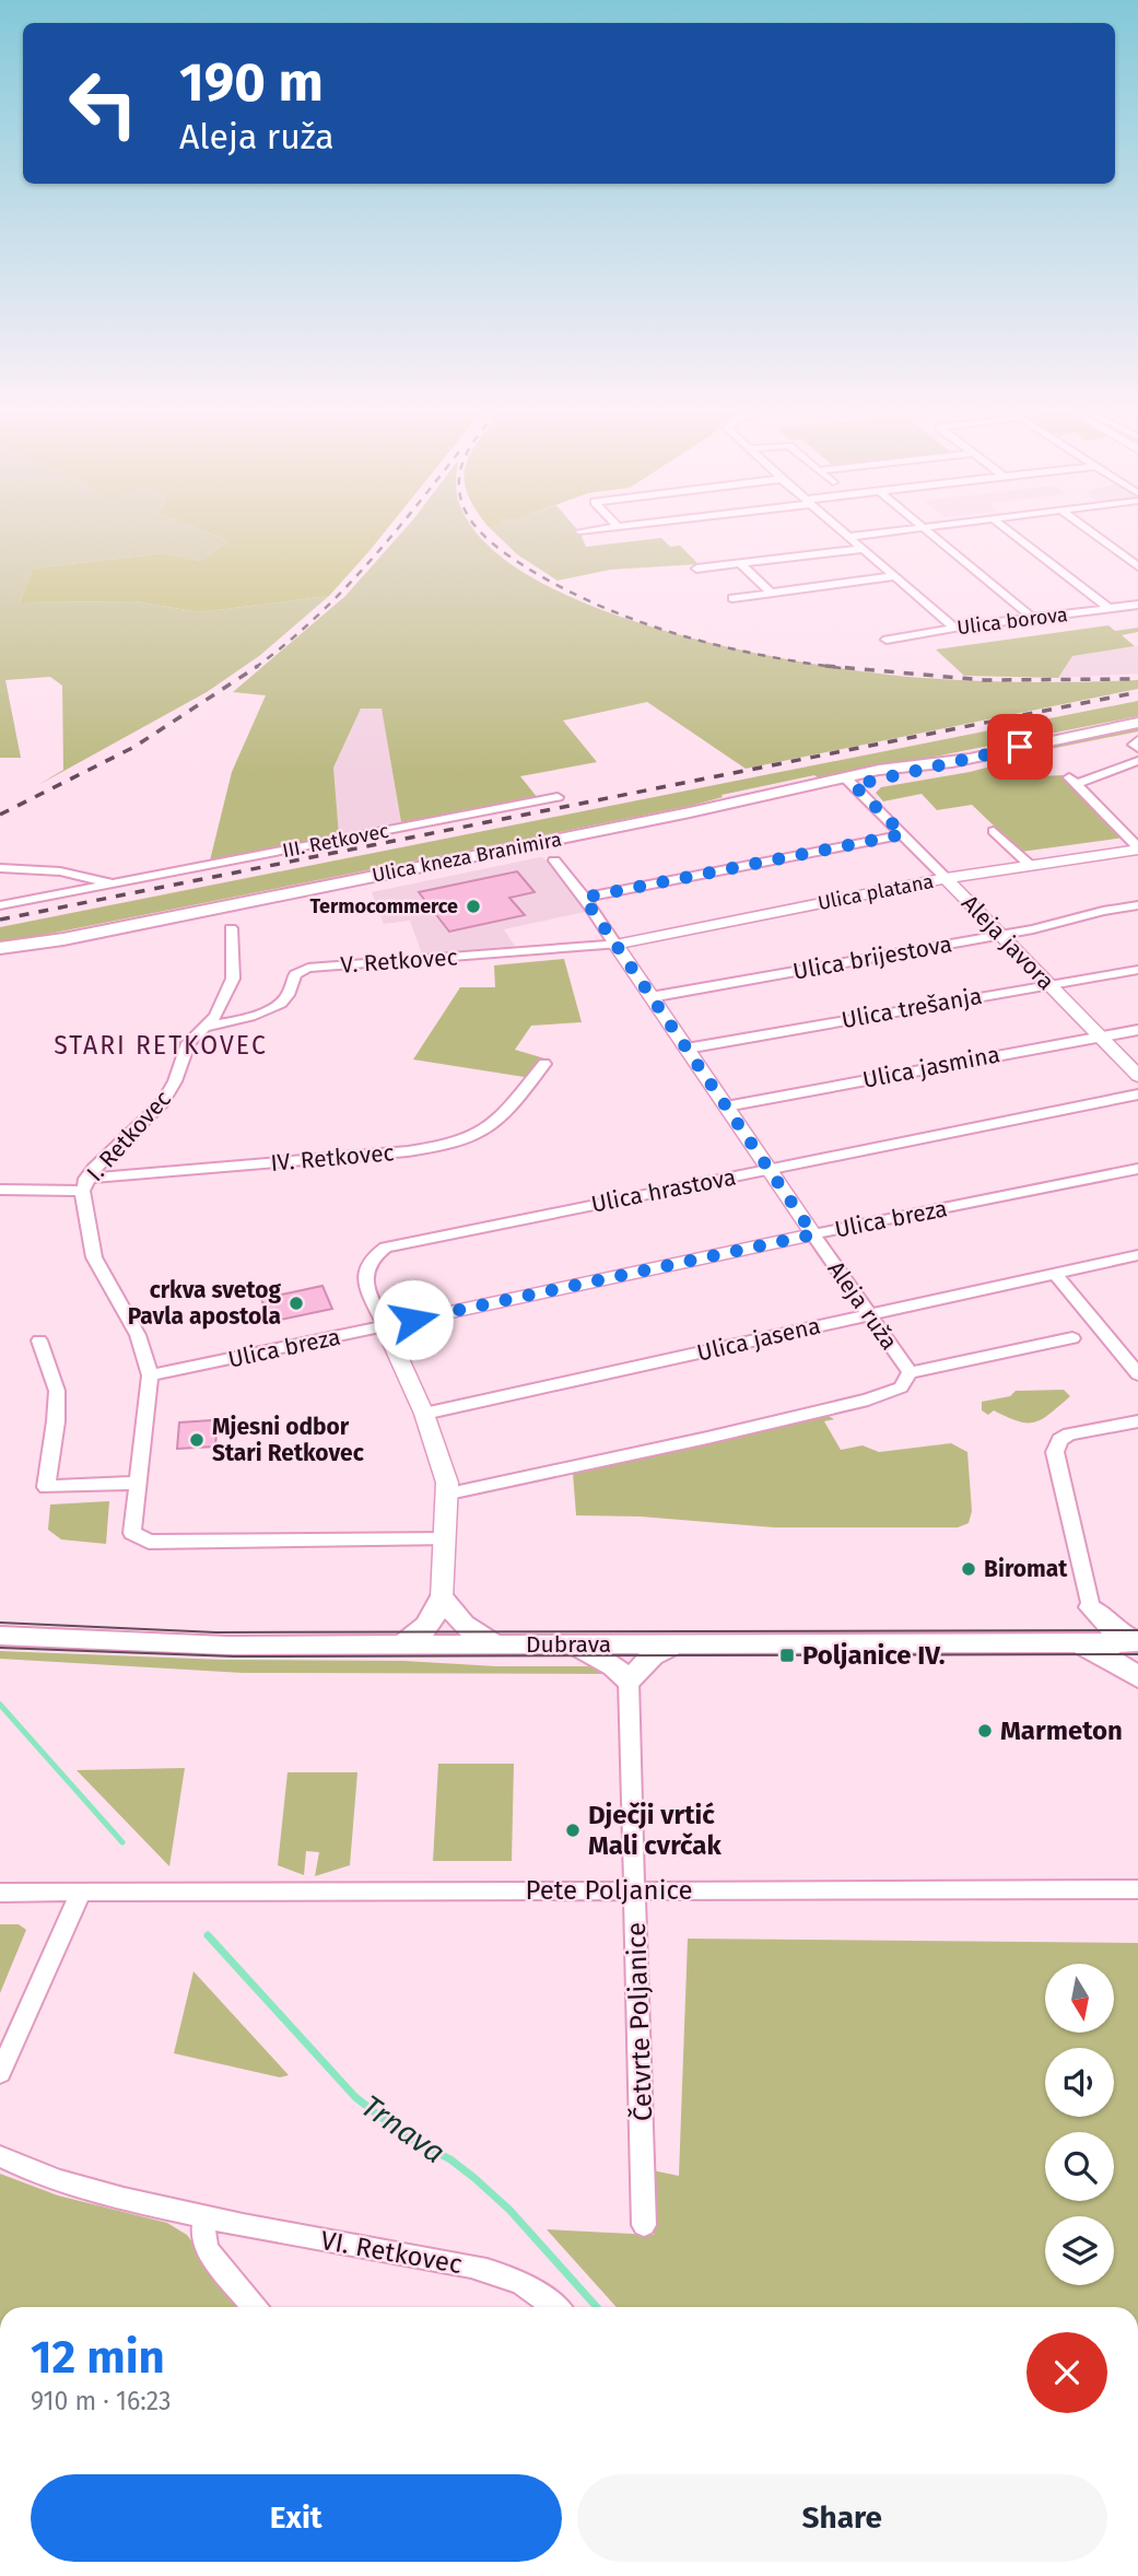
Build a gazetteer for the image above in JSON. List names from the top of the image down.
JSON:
{
  "streets": {
    "main road": ["Ulica kneza Branimira", "Dubrava"],
    "street": [
      "Ulica borova",
      "III. Retkovec",
      "Ulica platana",
      "Aleja javora",
      "Ulica brijestova",
      "V. Retkovec",
      "Ulica trešanja",
      "Ulica jasmina",
      "I. Retkovec",
      "IV. Retkovec",
      "Ulica hrastova",
      "Ulica breza",
      "Aleja ruža",
      "Ulica jasena",
      "Pete Poljanice",
      "Četvrte Poljanice",
      "VI. Retkovec"
    ]
  },
  "crossings": [
    ["Ulica kneza Branimira", "Aleja javora"],
    ["Ulica platana", "Aleja javora"],
    ["Ulica platana", "V. Retkovec"],
    ["Ulica platana", "Aleja ruža"],
    ["Aleja javora", "Ulica brijestova"],
    ["Aleja javora", "Ulica trešanja"],
    ["Aleja javora", "Ulica jasmina"],
    ["Ulica brijestova", "Aleja ruža"],
    ["V. Retkovec", "I. Retkovec"],
    ["V. Retkovec", "Aleja ruža"],
    ["Ulica trešanja", "Aleja ruža"],
    ["Ulica jasmina", "Aleja ruža"],
    ["I. Retkovec", "IV. Retkovec"],
    ["I. Retkovec", "Ulica breza"],
    ["Ulica hrastova", "Ulica breza"],
    ["Ulica hrastova", "Aleja ruža"],
    ["Ulica breza", "Aleja ruža"],
    ["Aleja ruža", "Ulica jasena"],
    ["Pete Poljanice", "Četvrte Poljanice"]
  ],
  "districts": ["STARI RETKOVEC"],
  "water": ["Trnava"],
  "places": {
    "other": [
      "Termocommerce",
      "crkva svetog Pavla apostola",
      "Mjesni odbor Stari Retkovec",
      "Biromat",
      "Marmeton",
      "Dječji vrtić Mali cvrčak"
    ],
    "transit": ["Poljanice IV."]
  },
  "north": "bottom",
  "page": {
    "turn": ["190 m", "Aleja ruža"],
    "heading": ["12 min", "910 m · 16:23"],
    "buttons": ["Exit", "Share"]
  }
}
